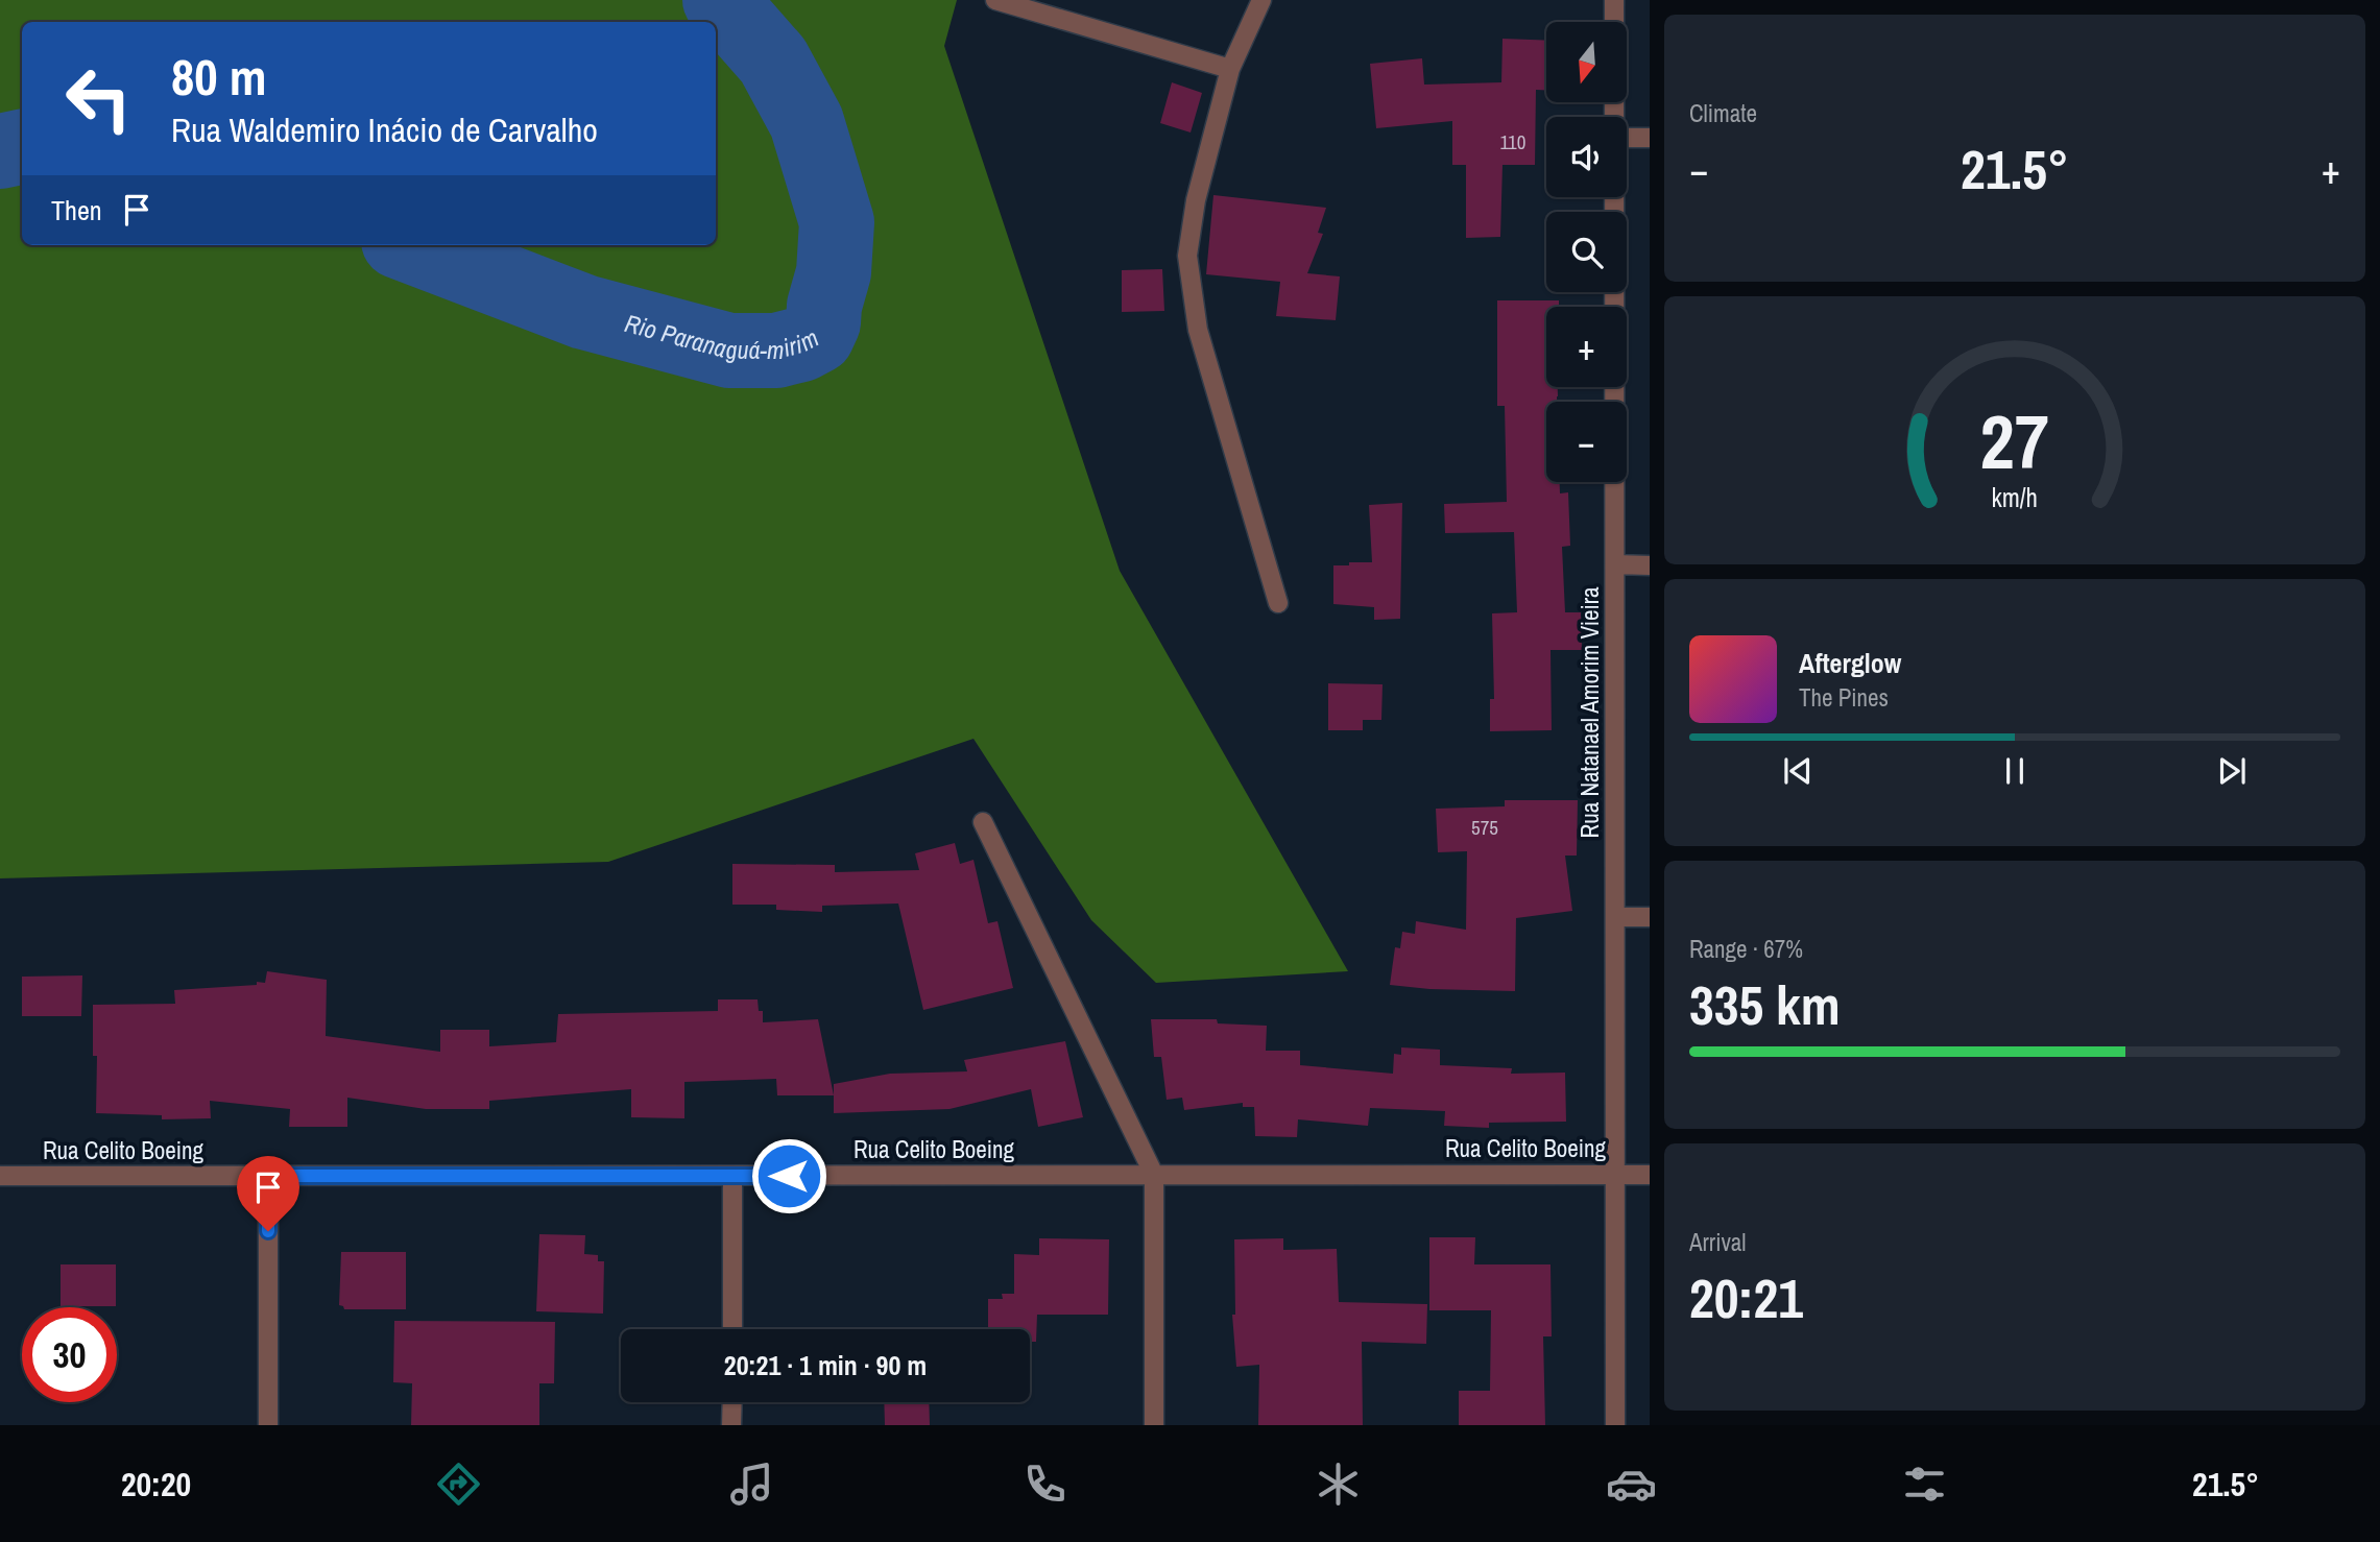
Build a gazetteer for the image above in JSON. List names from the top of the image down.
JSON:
{
  "streets": {
    "street": ["Rua Natanael Amorim Vieira", "Rua Celito Boeing"]
  },
  "crossings": [
    ["Rua Natanael Amorim Vieira", "Rua Celito Boeing"]
  ],
  "water": ["Rio Paranaguá-mirim"],
  "house_numbers": ["110", "575"],
  "north": "bottom",
  "page": {
    "tile": [
      "Climate",
      ["Range · 67%", "335 km"],
      ["Arrival", "20:21"]
    ],
    "map_buttons": ["+", "−"],
    "turn": ["80 m", "Rua Waldemiro Inácio de Carvalho"],
    "heat": ["−", "21.5°", "+"],
    "then": "Then",
    "song": ["Afterglow", "The Pines"],
    "limit": "30",
    "trip": "20:21 · 1 min · 90 m",
    "tabs": ["20:20", "21.5°"],
    "gauge": ["27", "km/h"]
  }
}
